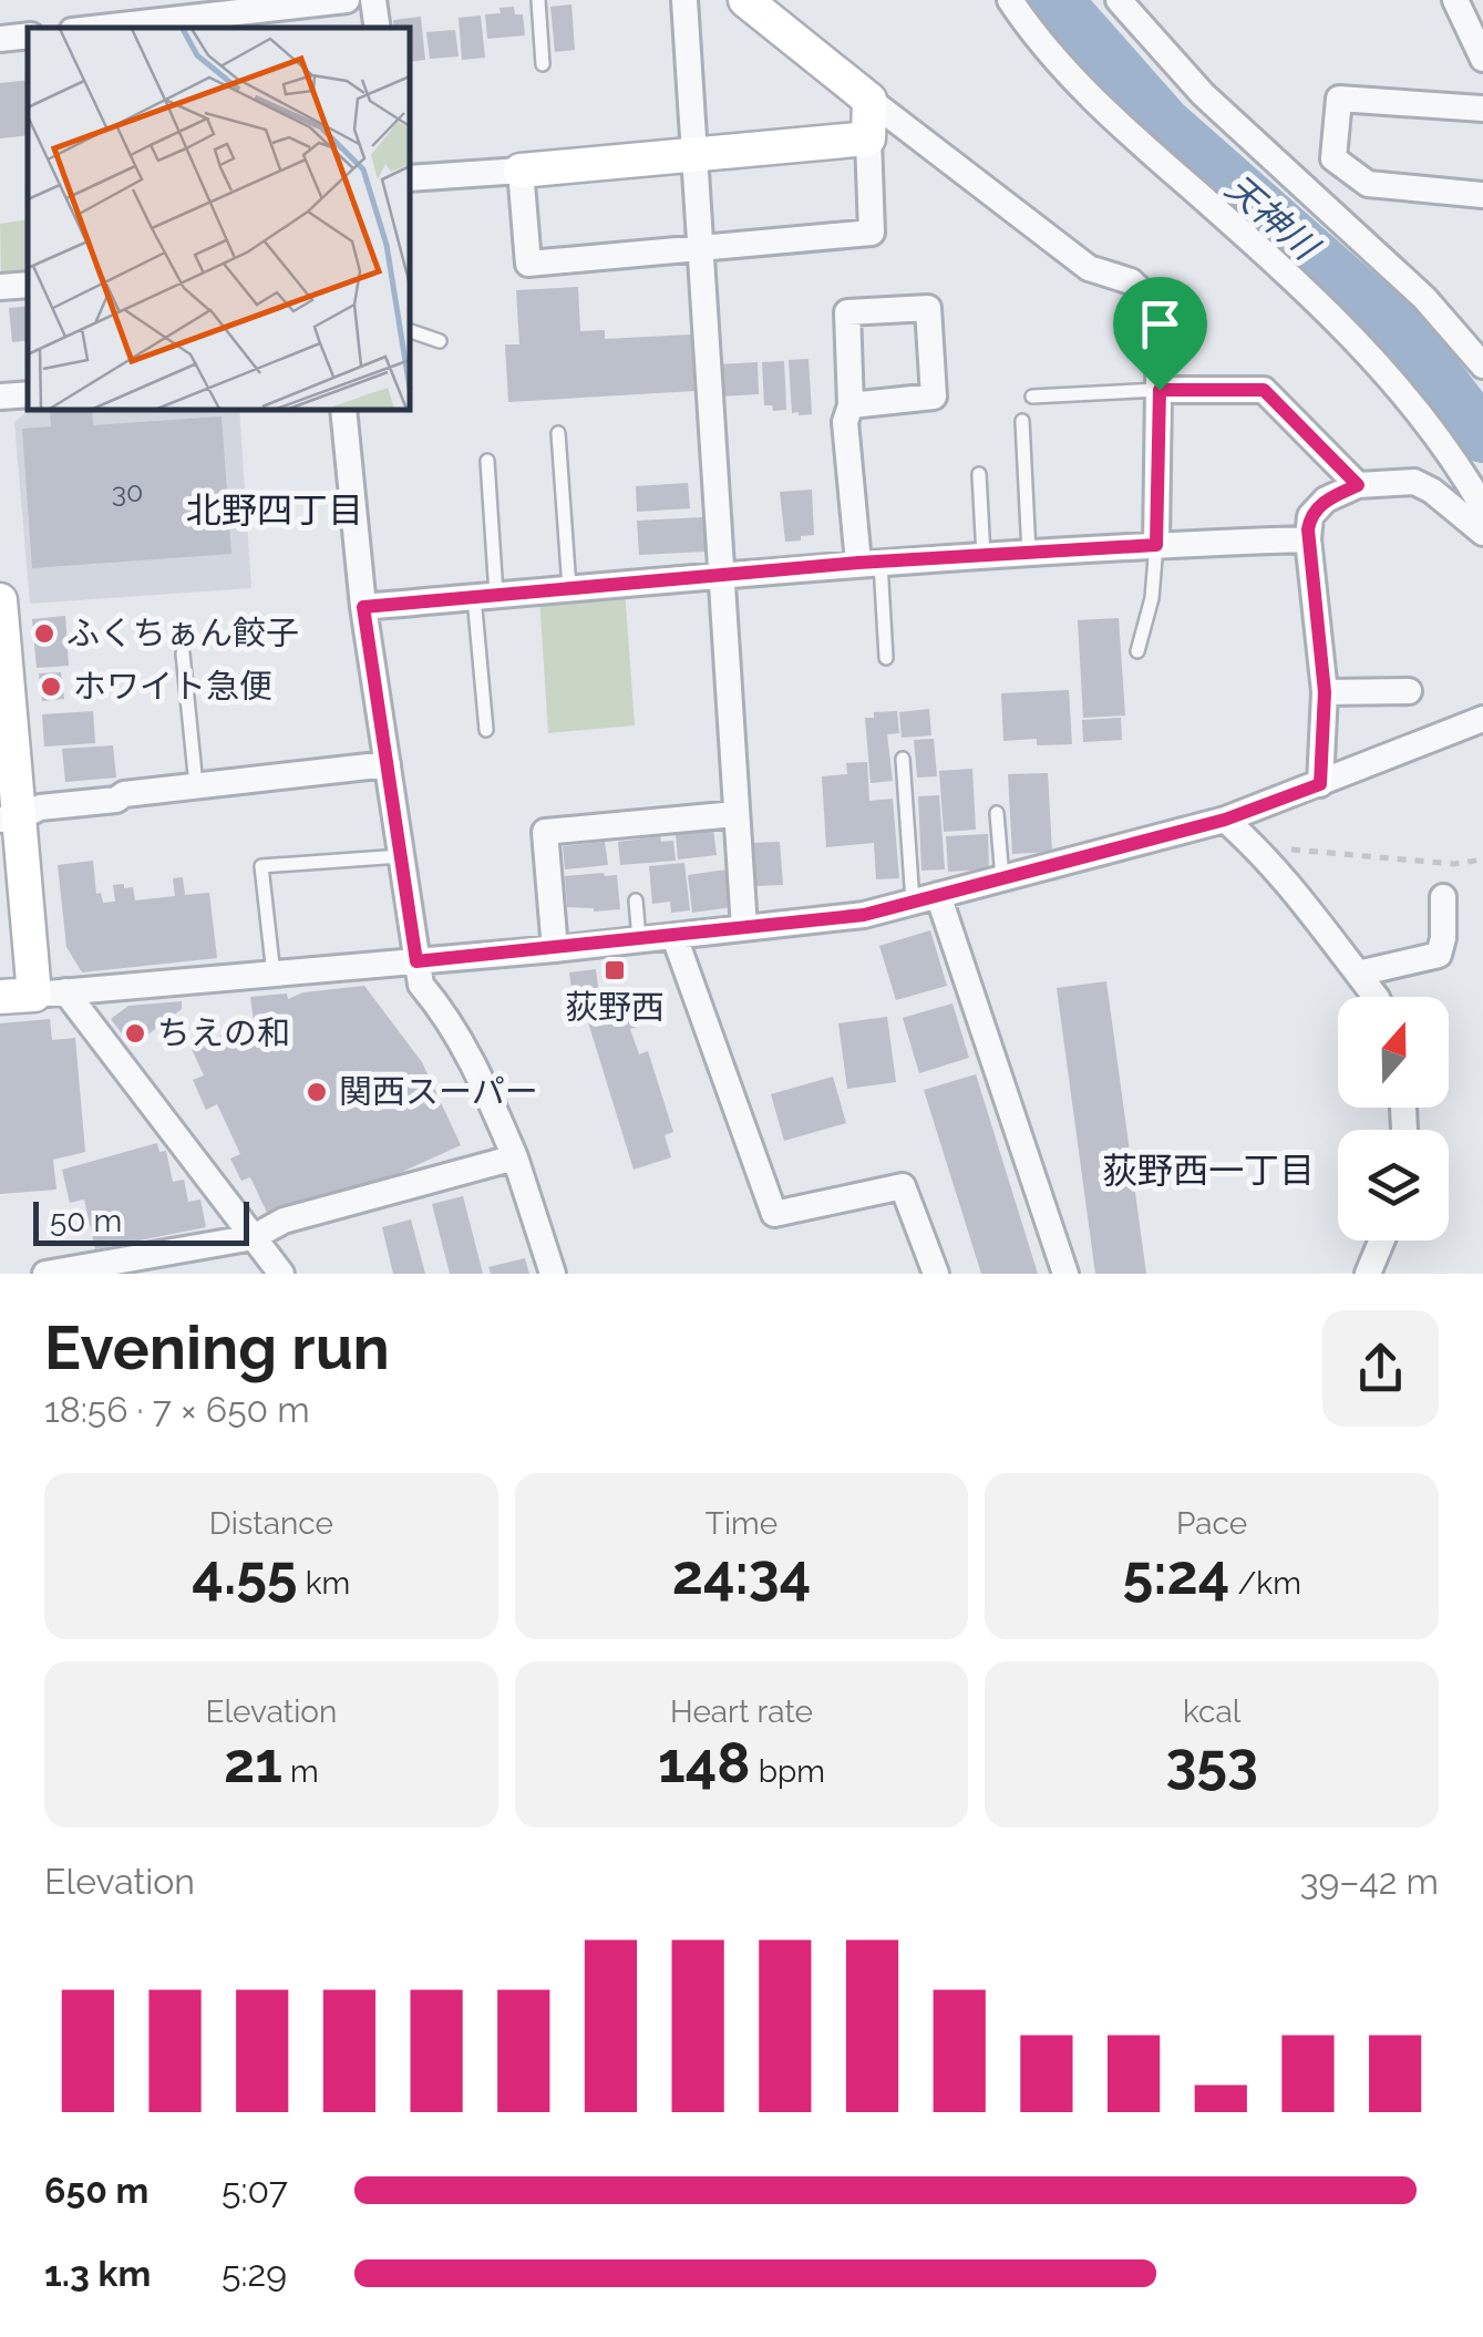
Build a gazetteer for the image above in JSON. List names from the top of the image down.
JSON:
{
  "districts": ["北野四丁目", "荻野西一丁目"],
  "water": ["天神川"],
  "places": {
    "other": [
      "ふくちぁん餃子",
      "ホワイト急便",
      "ちえの和",
      "関西スーパー"
    ],
    "transit": ["荻野西"]
  },
  "house_numbers": ["30"],
  "scale_bar": "50 m",
  "north": "top",
  "page": {
    "scale": "50 m",
    "heading": ["Evening run", "18:56 · 7 × 650 m"],
    "stats": [
      ["Distance", "4.55 km"],
      ["Time", "24:34"],
      ["Pace", "5:24 /km"],
      ["Elevation", "21 m"],
      ["Heart rate", "148 bpm"],
      ["kcal", "353"]
    ],
    "chart": ["Elevation", "39–42 m"],
    "list": [
      {
        "name": "650 m",
        "note": "5:07"
      },
      {
        "name": "1.3 km",
        "note": "5:29"
      }
    ]
  }
}
